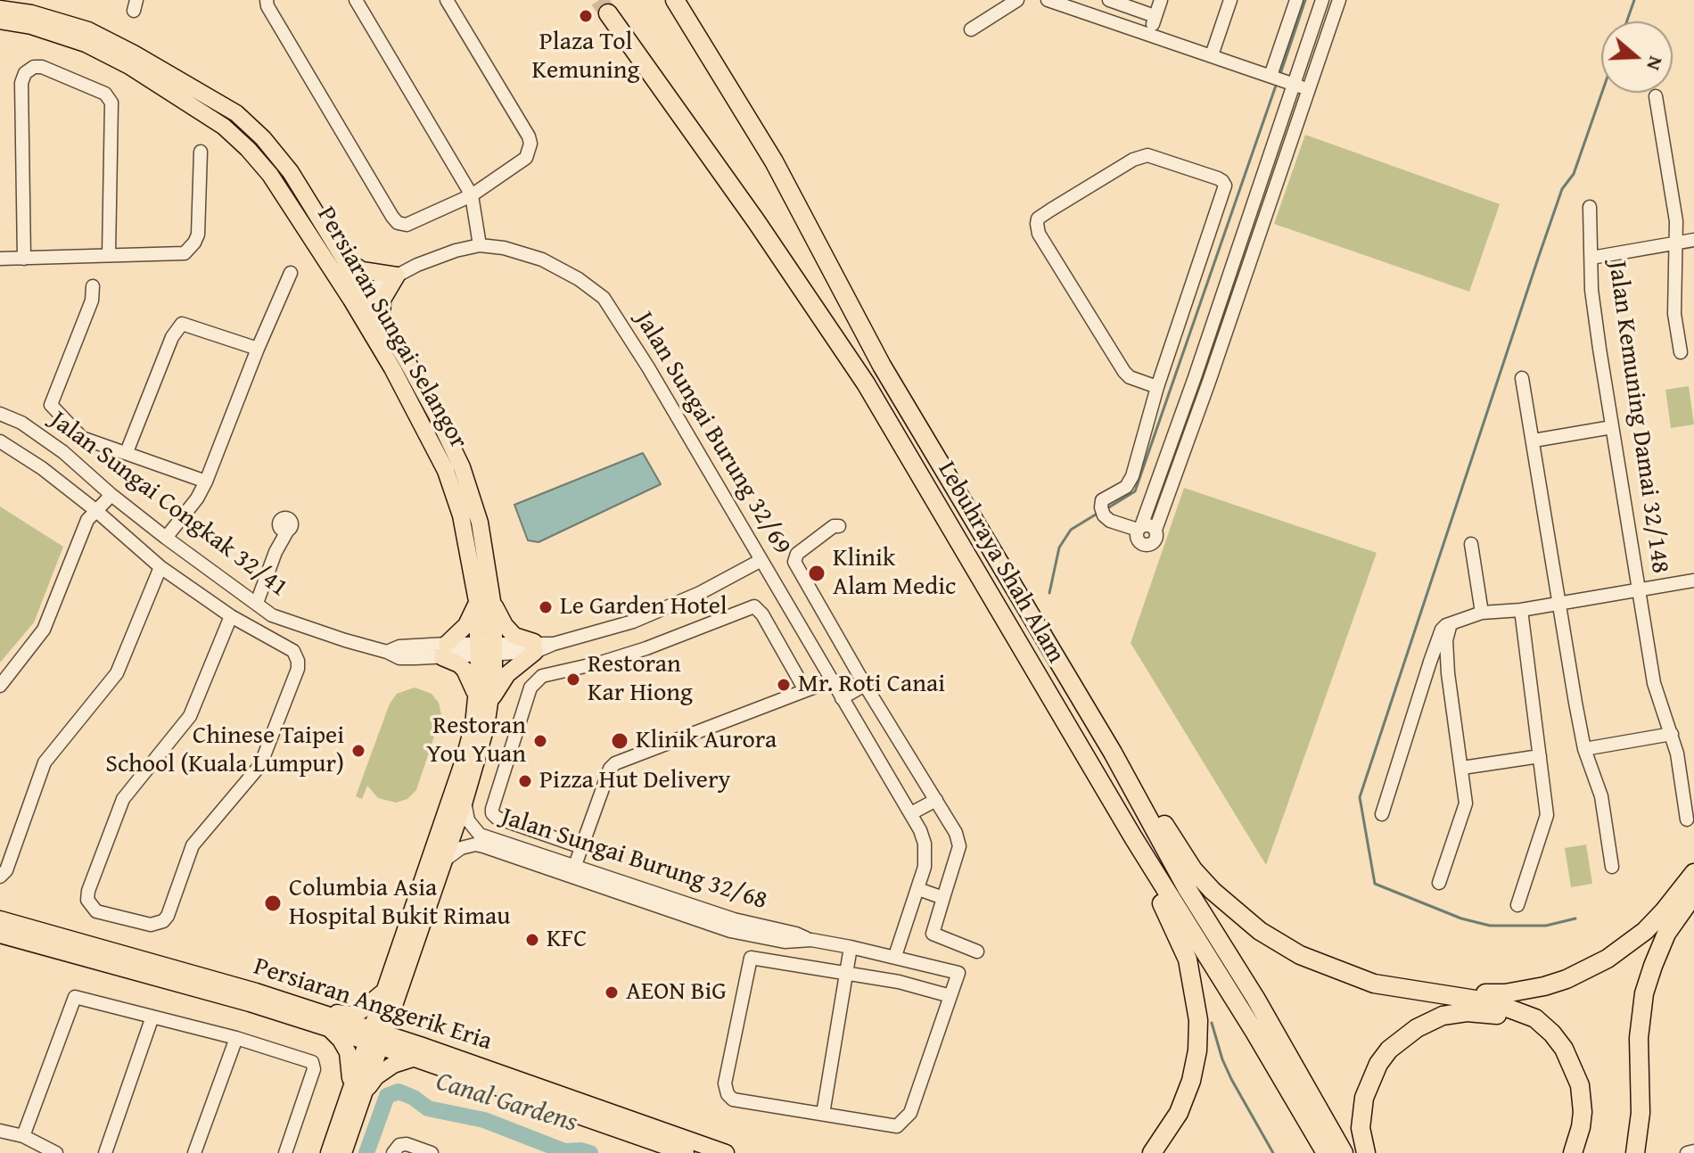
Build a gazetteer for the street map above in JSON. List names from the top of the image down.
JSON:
{
  "streets": {
    "highway": ["Lebuhraya Shah Alam"],
    "main road": ["Persiaran Sungai Selangor", "Persiaran Anggerik Eria"],
    "street": [
      "Jalan Kemuning Damai 32/148",
      "Jalan Sungai Burung 32/69",
      "Jalan Sungai Congkak 32/41",
      "Jalan Sungai Burung 32/68"
    ]
  },
  "crossings": [
    ["Persiaran Sungai Selangor", "Jalan Sungai Burung 32/69"],
    ["Persiaran Sungai Selangor", "Jalan Sungai Congkak 32/41"],
    ["Persiaran Sungai Selangor", "Jalan Sungai Burung 32/68"],
    ["Persiaran Sungai Selangor", "Persiaran Anggerik Eria"],
    ["Jalan Sungai Burung 32/69", "Jalan Sungai Congkak 32/41"],
    ["Jalan Sungai Burung 32/69", "Jalan Sungai Burung 32/68"]
  ],
  "water": ["Canal Gardens"],
  "places": [
    "Plaza Tol Kemuning",
    "Klinik Alam Medic",
    "Le Garden Hotel",
    "Restoran Kar Hiong",
    "Mr. Roti Canai",
    "Restoran You Yuan",
    "Klinik Aurora",
    "Chinese Taipei School (Kuala Lumpur)",
    "Pizza Hut Delivery",
    "Columbia Asia Hospital Bukit Rimau",
    "KFC",
    "AEON BiG"
  ],
  "north": "right"
}
